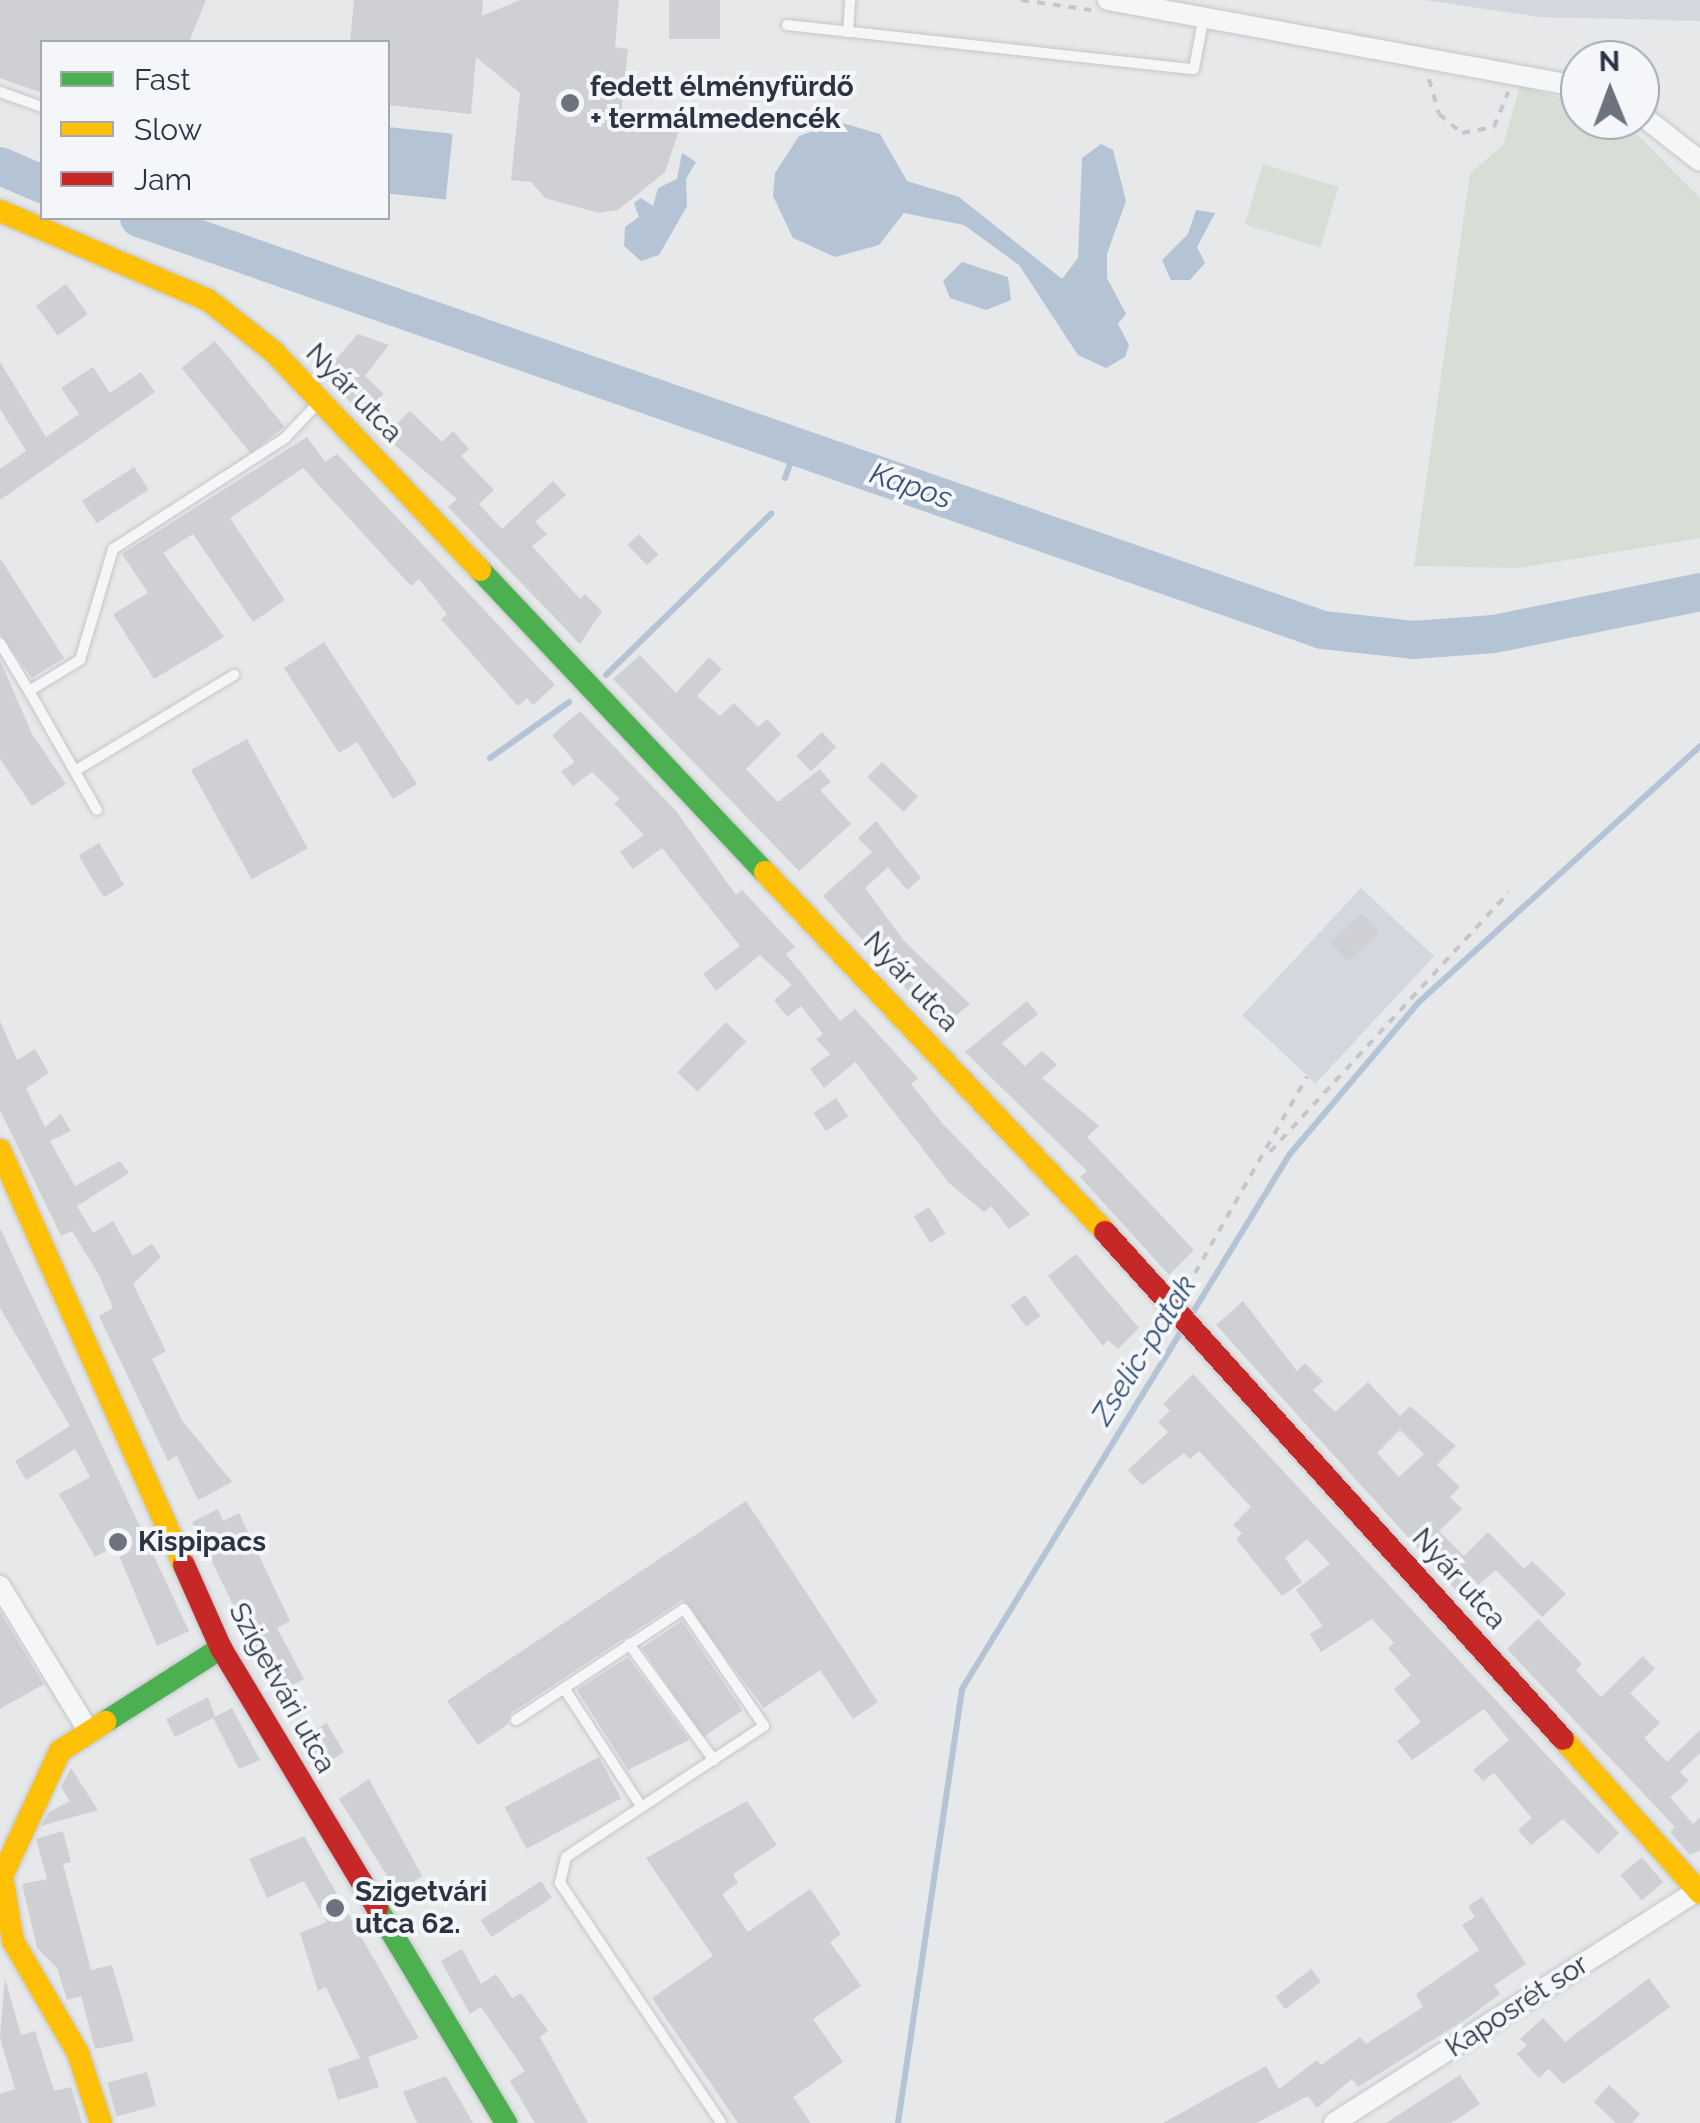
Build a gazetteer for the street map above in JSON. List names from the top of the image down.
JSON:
{
  "streets": {
    "street": ["Nyár utca", "Szigetvári utca", "Kaposrét sor"]
  },
  "crossings": [
    ["Nyár utca", "Kaposrét sor"]
  ],
  "water": ["Kapos", "Zselic-patak"],
  "places": ["fedett élményfürdő + termálmedencék", "Kispipacs", "Szigetvári utca 62."],
  "legend": ["Fast", "Slow", "Jam"],
  "north": "top"
}
